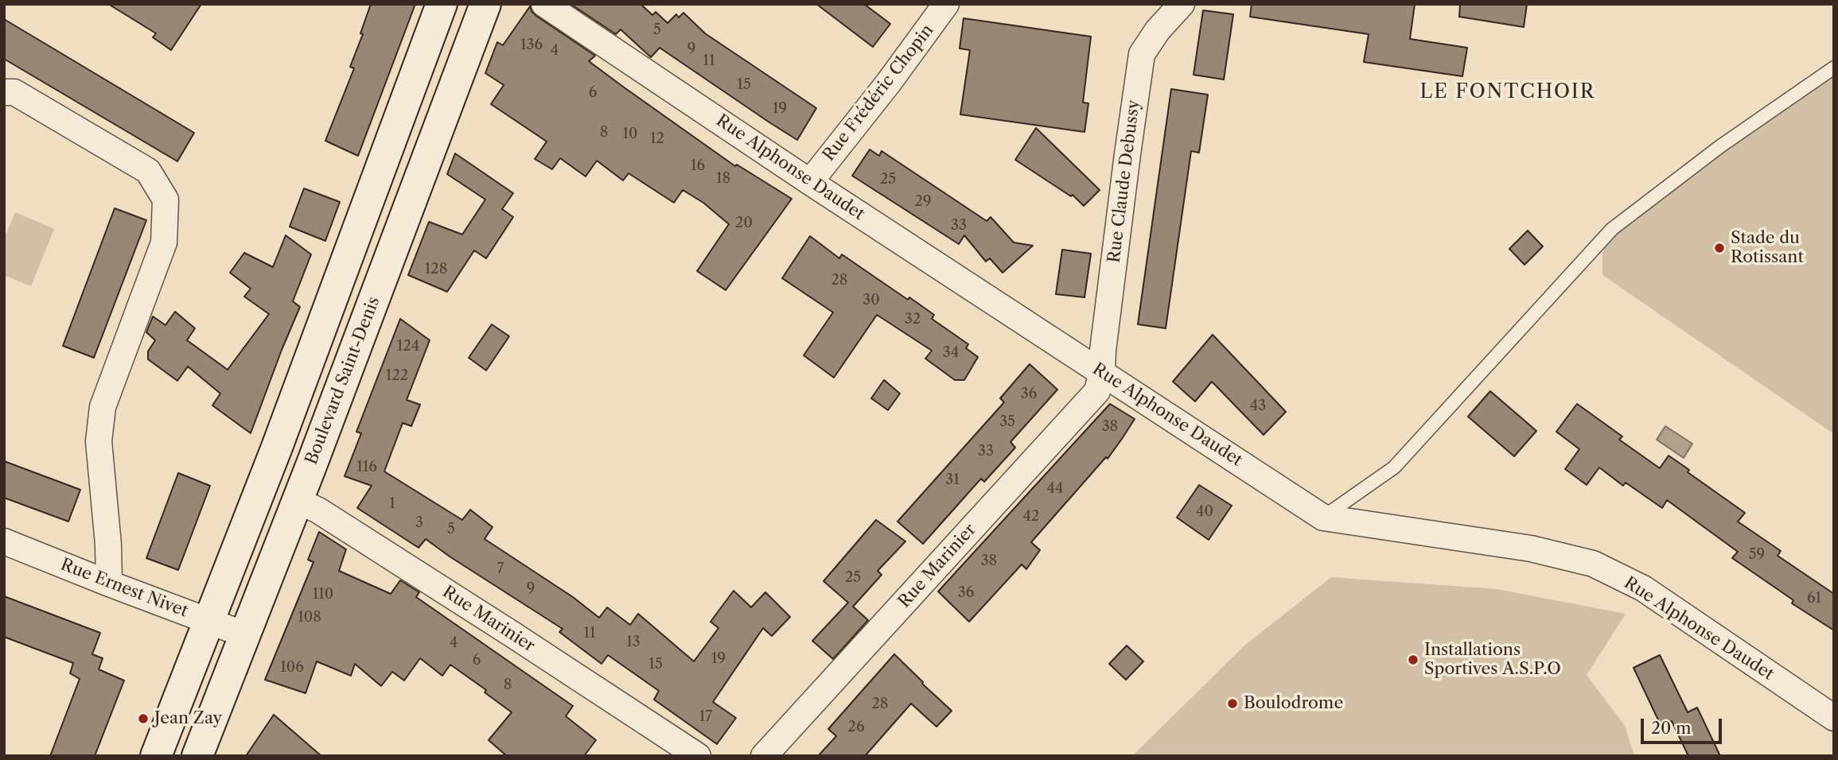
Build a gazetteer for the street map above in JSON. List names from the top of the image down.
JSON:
{
  "streets": {
    "main road": ["Boulevard Saint-Denis"],
    "street": [
      "Rue Frédéric Chopin",
      "Rue Alphonse Daudet",
      "Rue Claude Debussy",
      "Rue Marinier",
      "Rue Ernest Nivet"
    ]
  },
  "crossings": [
    ["Rue Frédéric Chopin", "Rue Alphonse Daudet"],
    ["Rue Alphonse Daudet", "Rue Claude Debussy"],
    ["Rue Alphonse Daudet", "Rue Marinier"],
    ["Rue Claude Debussy", "Rue Marinier"],
    ["Boulevard Saint-Denis", "Rue Ernest Nivet"]
  ],
  "districts": ["LE FONTCHOIR"],
  "places": [
    "Stade du Rotissant",
    "Installations Sportives A.S.P.O",
    "Boulodrome",
    "Jean Zay"
  ],
  "house_numbers": [
    "5",
    "136",
    "9",
    "4",
    "11",
    "15",
    "6",
    "19",
    "8",
    "10",
    "12",
    "16",
    "18",
    "25",
    "29",
    "20",
    "33",
    "128",
    "28",
    "30",
    "32",
    "124",
    "34",
    "122",
    "36",
    "43",
    "35",
    "38",
    "33",
    "116",
    "31",
    "44",
    "1",
    "40",
    "42",
    "3",
    "5",
    "59",
    "38",
    "7",
    "25",
    "9",
    "36",
    "110",
    "61",
    "108",
    "11",
    "13",
    "4",
    "19",
    "6",
    "15",
    "106",
    "8",
    "28",
    "17",
    "26"
  ],
  "scale_bar": "20 m"
}
